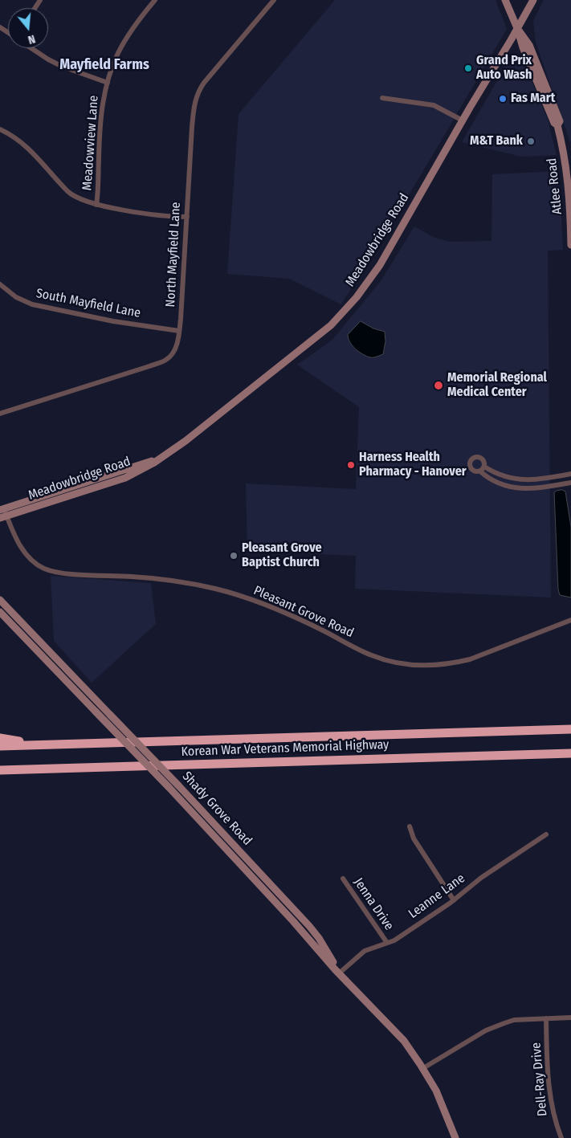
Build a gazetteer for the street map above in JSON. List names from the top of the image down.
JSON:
{
  "streets": {
    "highway": ["Korean War Veterans Memorial Highway"],
    "main road": ["Atlee Road", "Meadowbridge Road", "Shady Grove Road"],
    "street": [
      "Meadowview Lane",
      "North Mayfield Lane",
      "South Mayfield Lane",
      "Pleasant Grove Road",
      "Leanne Lane",
      "Jenna Drive",
      "Dell-Ray Drive"
    ]
  },
  "crossings": [
    ["Atlee Road", "Meadowbridge Road"],
    ["Meadowbridge Road", "Pleasant Grove Road"],
    ["North Mayfield Lane", "South Mayfield Lane"],
    ["Shady Grove Road", "Leanne Lane"],
    ["Leanne Lane", "Jenna Drive"]
  ],
  "districts": ["Mayfield Farms"],
  "places": [
    "Grand Prix Auto Wash",
    "Fas Mart",
    "M&T Bank",
    "Memorial Regional Medical Center",
    "Harness Health Pharmacy - Hanover",
    "Pleasant Grove Baptist Church"
  ],
  "north": "bottom"
}
